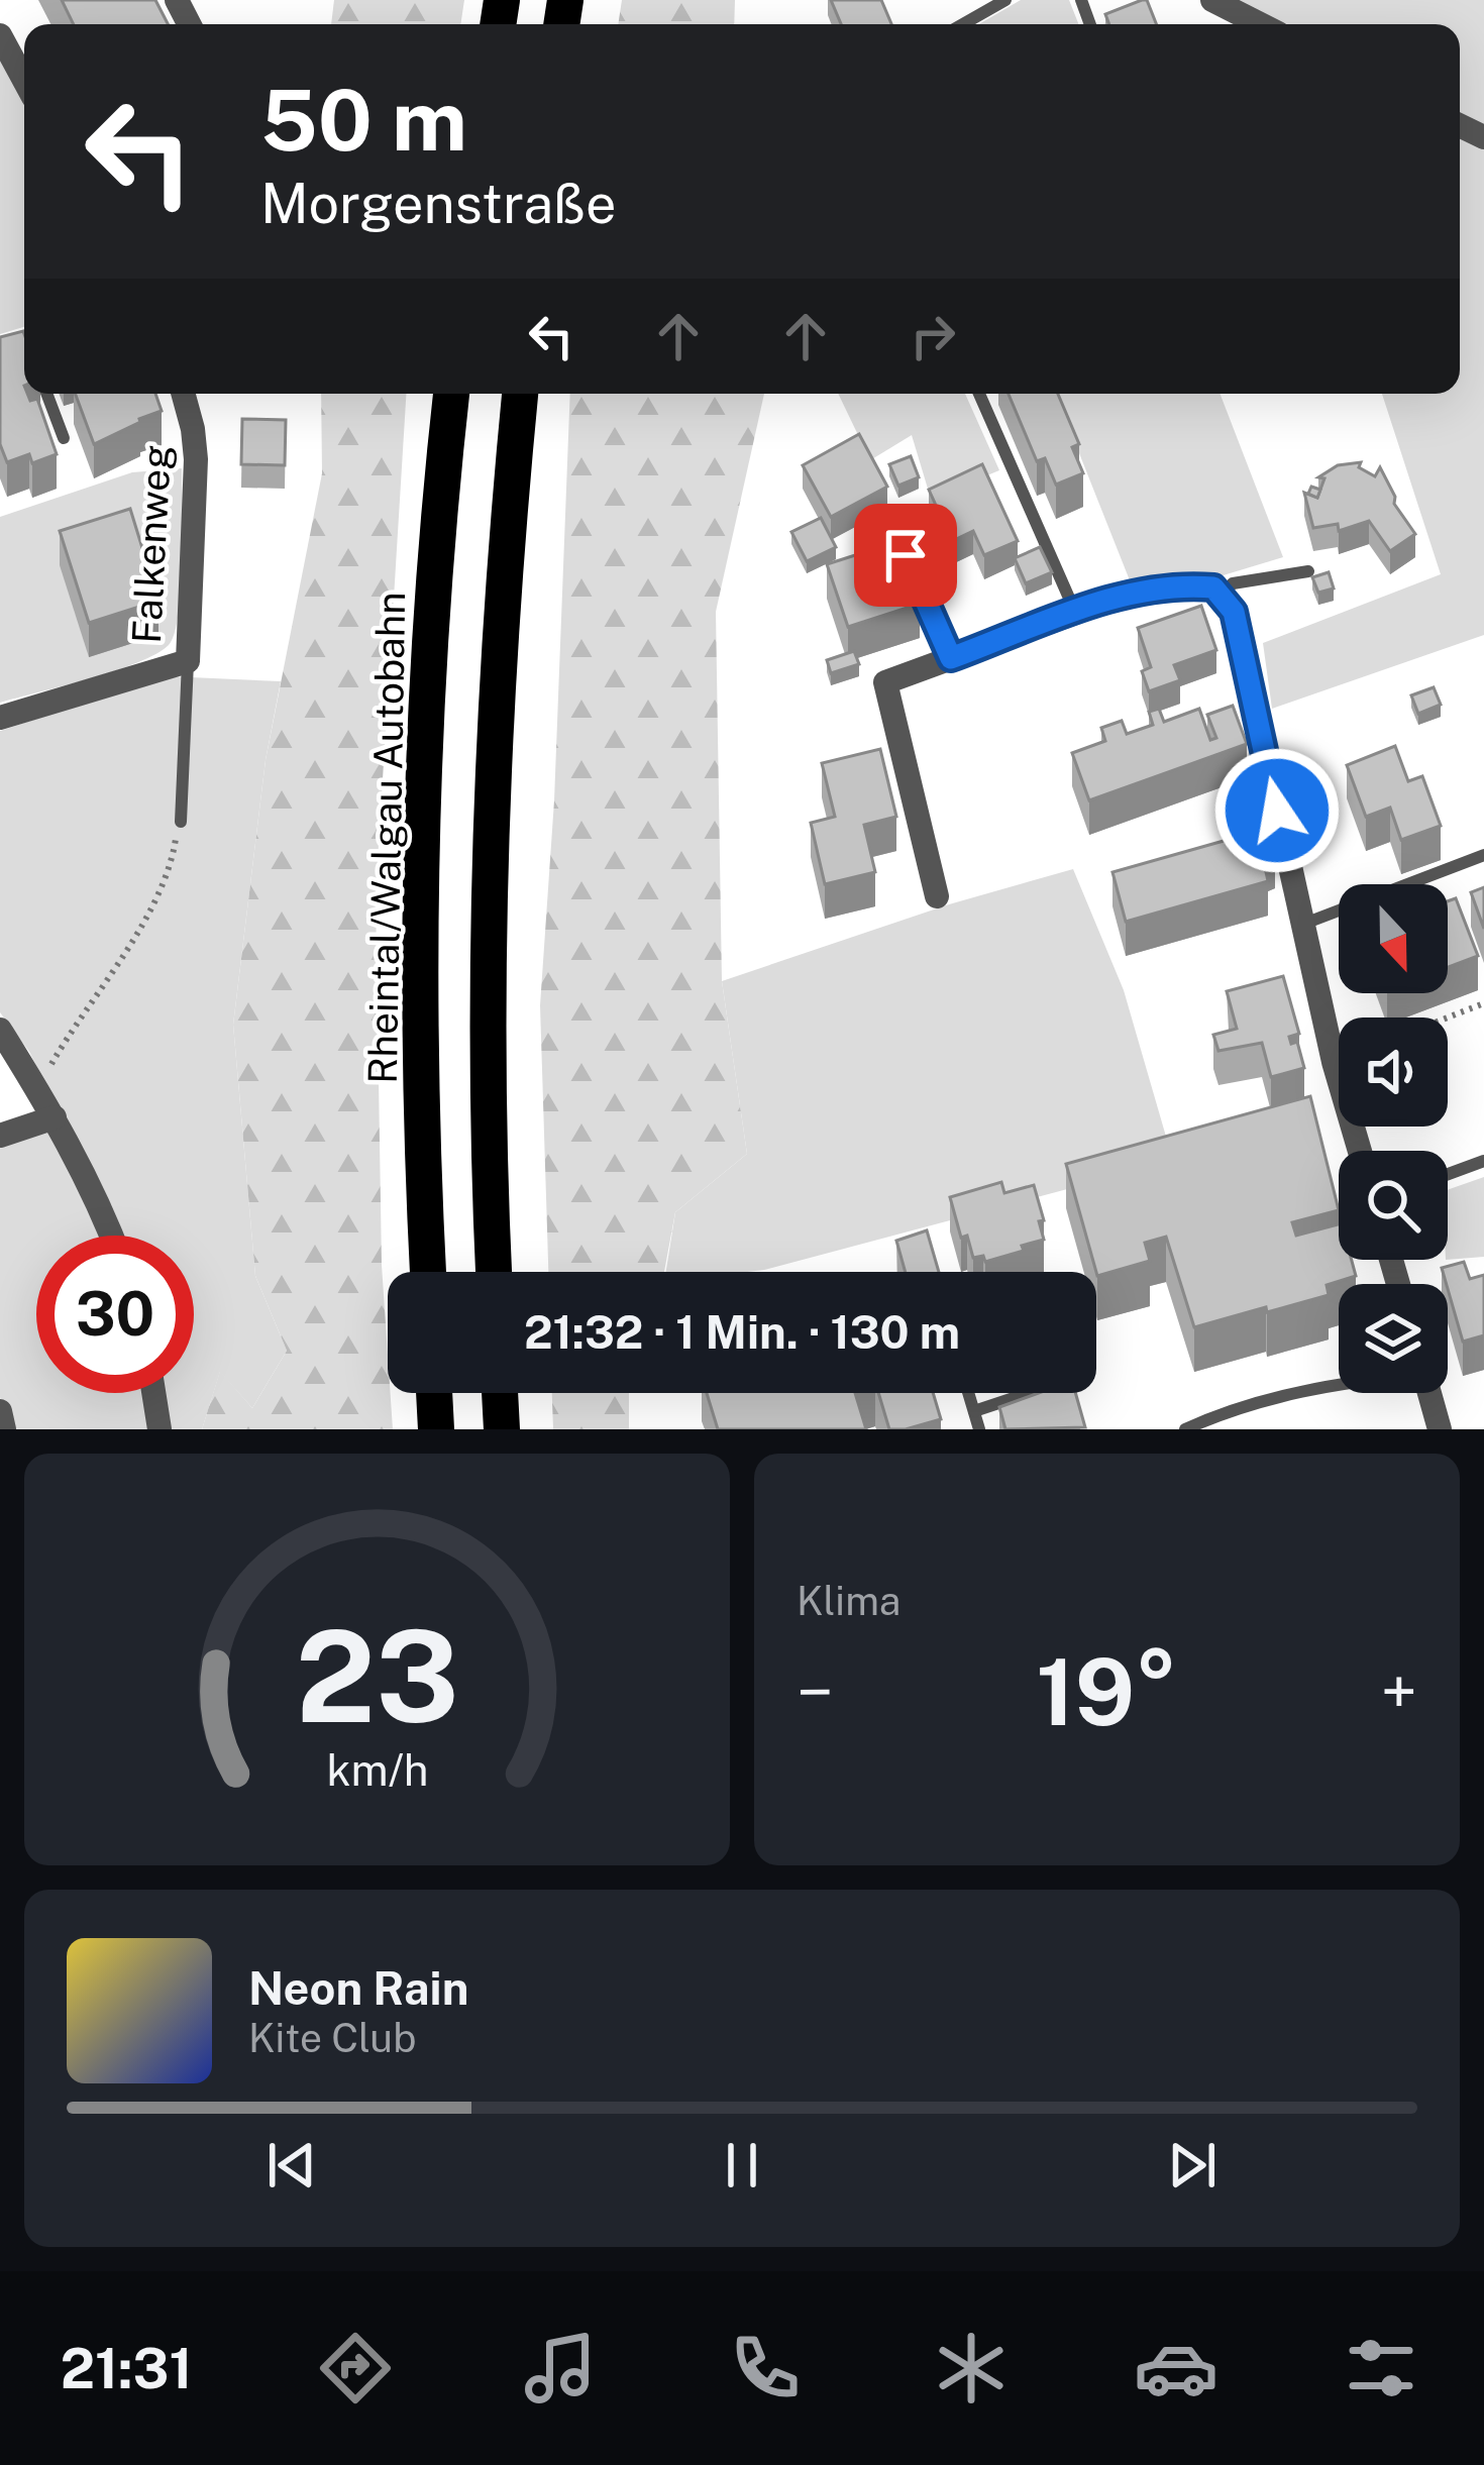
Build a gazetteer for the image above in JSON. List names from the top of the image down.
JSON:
{
  "streets": {
    "highway": ["Rheintal/Walgau Autobahn"],
    "street": ["Falkenweg"]
  },
  "north": "bottom",
  "page": {
    "turn": ["50 m", "Morgenstraße"],
    "limit": "30",
    "trip": "21:32 · 1 Min. · 130 m",
    "tile": "Klima",
    "heat": ["−", "19°", "+"],
    "song": ["Neon Rain", "Kite Club"],
    "tabs": "21:31",
    "gauge": ["23", "km/h"]
  }
}
